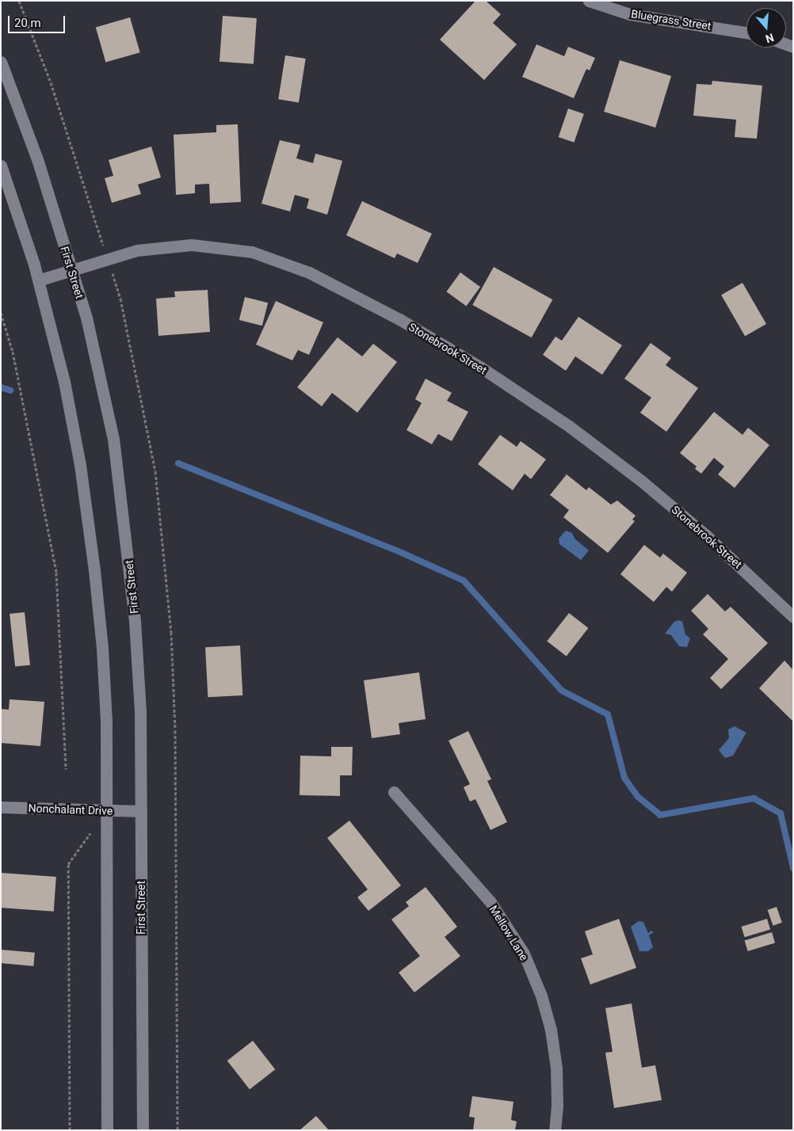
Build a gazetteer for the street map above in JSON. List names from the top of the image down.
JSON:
{
  "streets": {
    "main road": [
      "Bluegrass Street",
      "First Street",
      "Stonebrook Street",
      "Nonchalant Drive",
      "Mellow Lane"
    ]
  },
  "crossings": [
    ["First Street", "Stonebrook Street"],
    ["First Street", "Nonchalant Drive"]
  ],
  "scale_bar": "20 m",
  "north": "bottom"
}
